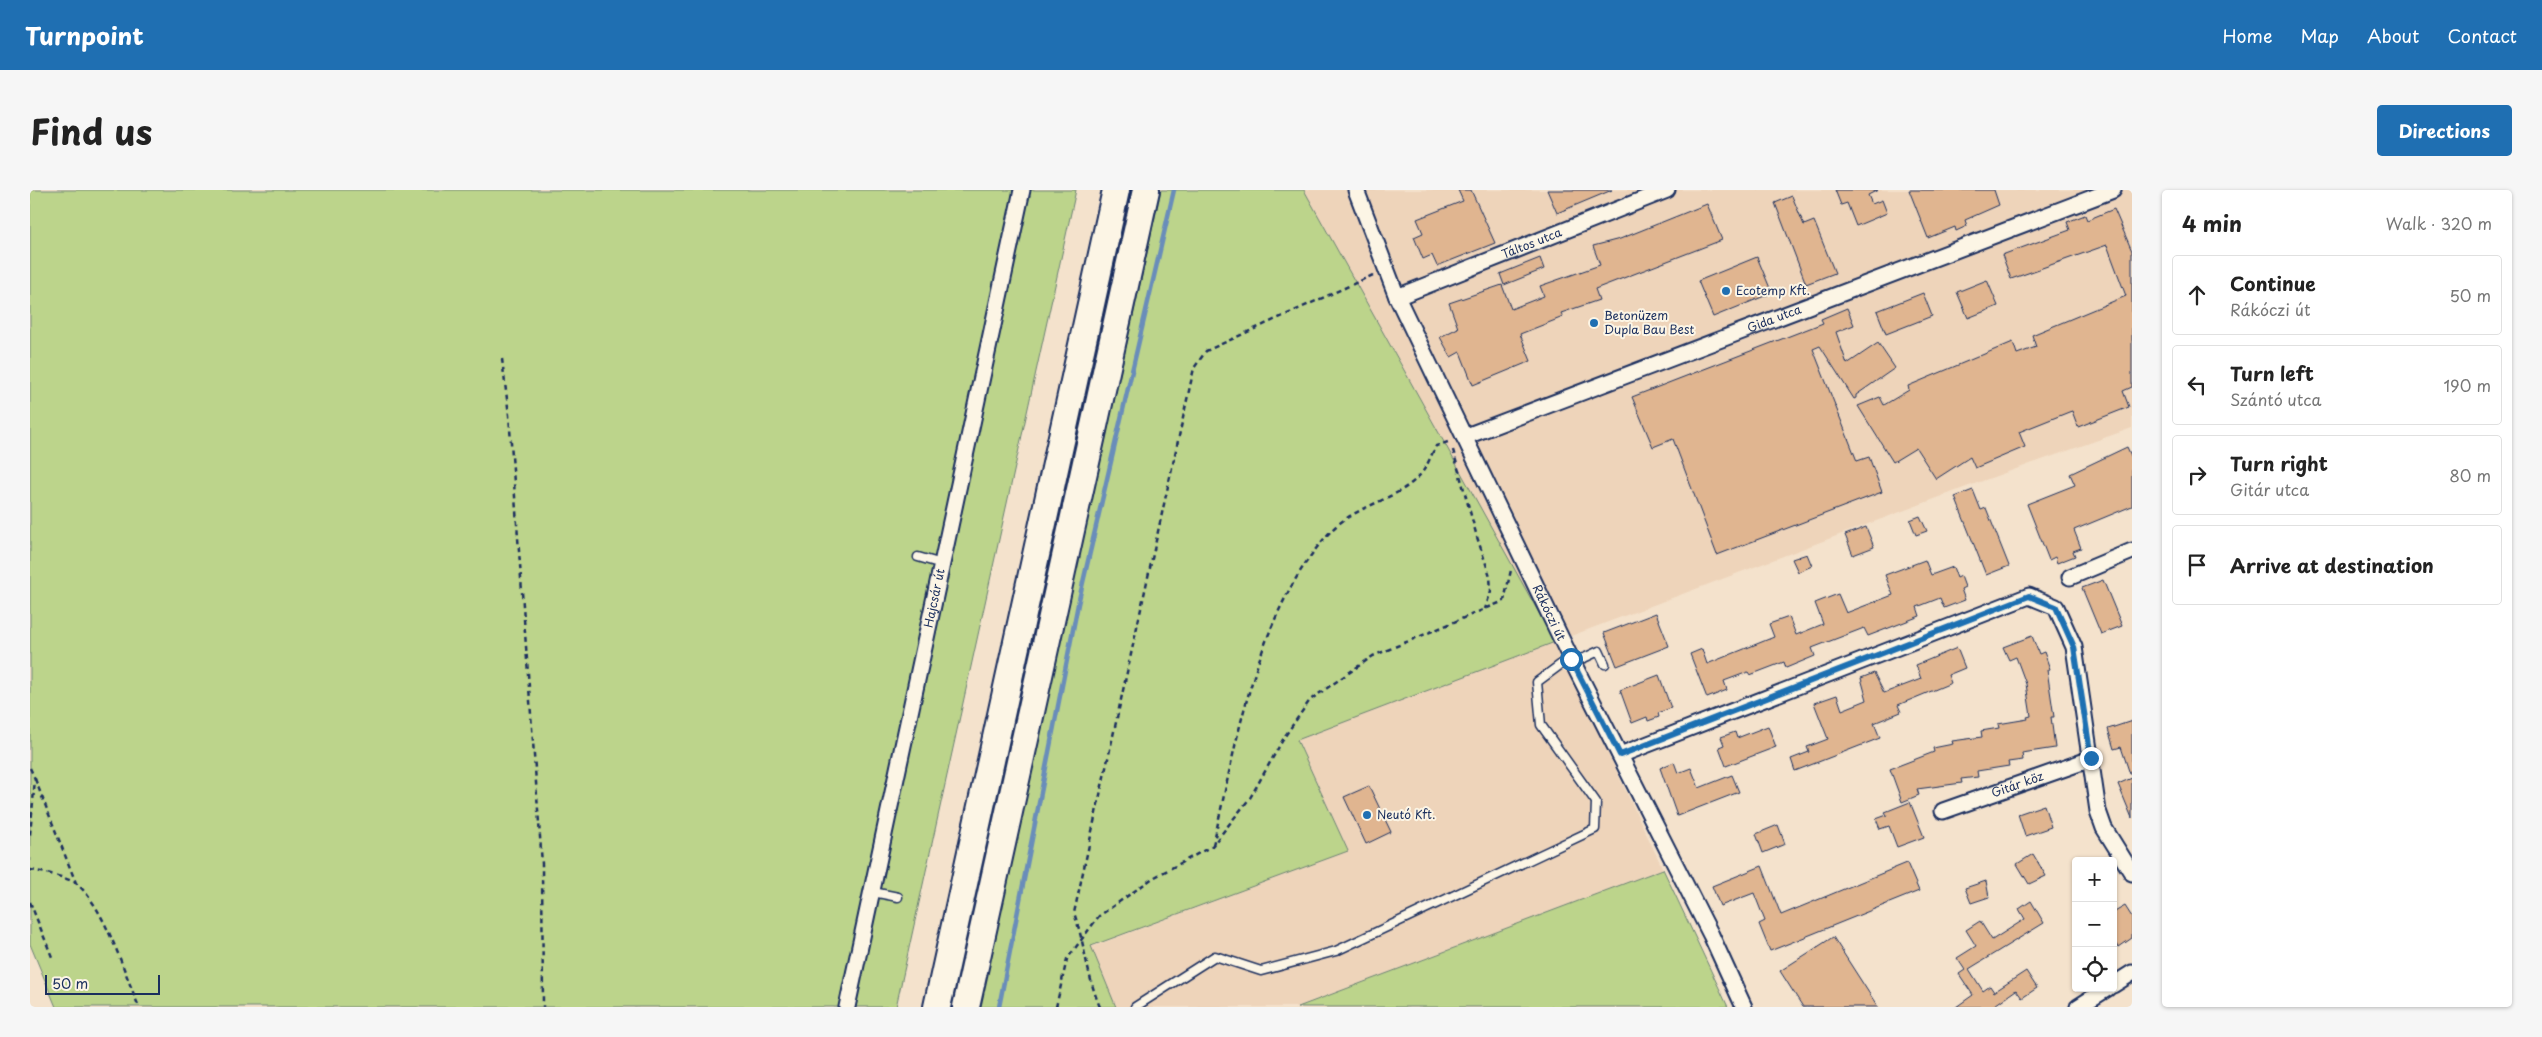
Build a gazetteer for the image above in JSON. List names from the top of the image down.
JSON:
{
  "streets": {
    "street": [
      "Táltos utca",
      "Gida utca",
      "Hajcsár út",
      "Rákóczi út",
      "Gitár köz"
    ]
  },
  "crossings": [
    ["Táltos utca", "Rákóczi út"],
    ["Gida utca", "Rákóczi út"]
  ],
  "places": ["Ecotemp Kft.", "Betonüzem Dupla Bau Best", "Neutó Kft."],
  "scale_bar": "50 m",
  "page": {
    "header": "Turnpoint",
    "nav": [
      "Home",
      "Map",
      "About",
      "Contact"
    ],
    "title": "Find us",
    "buttons": "Directions",
    "heading": ["4 min", "Walk · 320 m"],
    "list": [
      ["Continue", "Rákóczi út", "50 m"],
      ["Turn left", "Szántó utca", "190 m"],
      ["Turn right", "Gitár utca", "80 m"],
      "Arrive at destination"
    ],
    "map_buttons": ["+", "−"],
    "scale": "50 m"
  }
}
